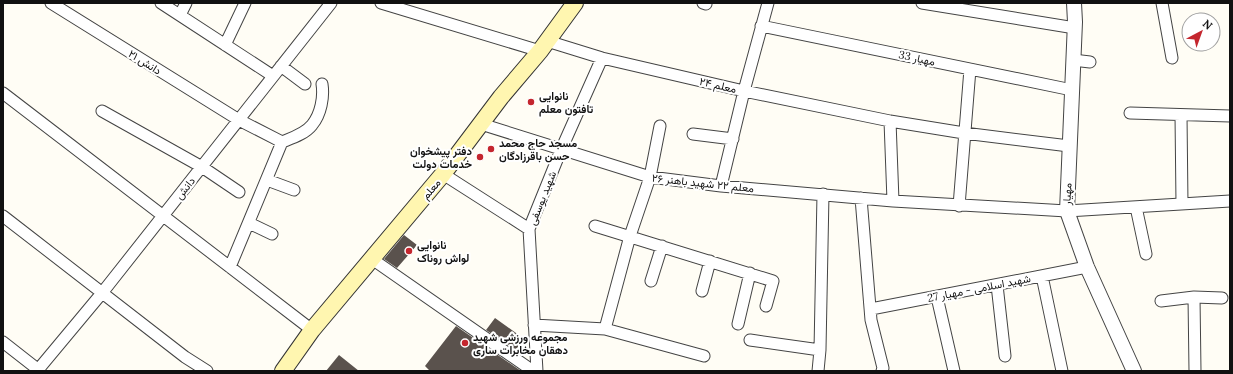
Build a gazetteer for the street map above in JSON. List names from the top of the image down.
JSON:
{
  "streets": {
    "main road": ["معلم"],
    "street": [
      "مهیار 33",
      "دانش ٢١",
      "معلم ۲۴",
      "معلم ۲۲ شهید باهنر ۲۶",
      "دانش",
      "مهیار",
      "شهید یوسفی",
      "شهید اسلامی - مهیار 27"
    ]
  },
  "crossings": [
    ["مهیار 33", "مهیار"],
    ["دانش ٢١", "دانش"],
    ["معلم ۲۴", "معلم"],
    ["معلم ۲۴", "مهیار"],
    ["معلم ۲۴", "شهید یوسفی"],
    ["معلم ۲۲ شهید باهنر ۲۶", "معلم"],
    ["معلم ۲۲ شهید باهنر ۲۶", "مهیار"],
    ["معلم ۲۲ شهید باهنر ۲۶", "شهید یوسفی"],
    ["مهیار", "شهید اسلامی - مهیار 27"]
  ],
  "places": [
    "نانوایی تافتون معلم",
    "مسجد حاج محمد حسن باقرزادگان",
    "دفتر پیشخوان خدمات دولت",
    "نانوایی لواش روناک",
    "مجموعه ورزشی شهید دهقان مخابرات ساری"
  ],
  "north": "top right"
}
